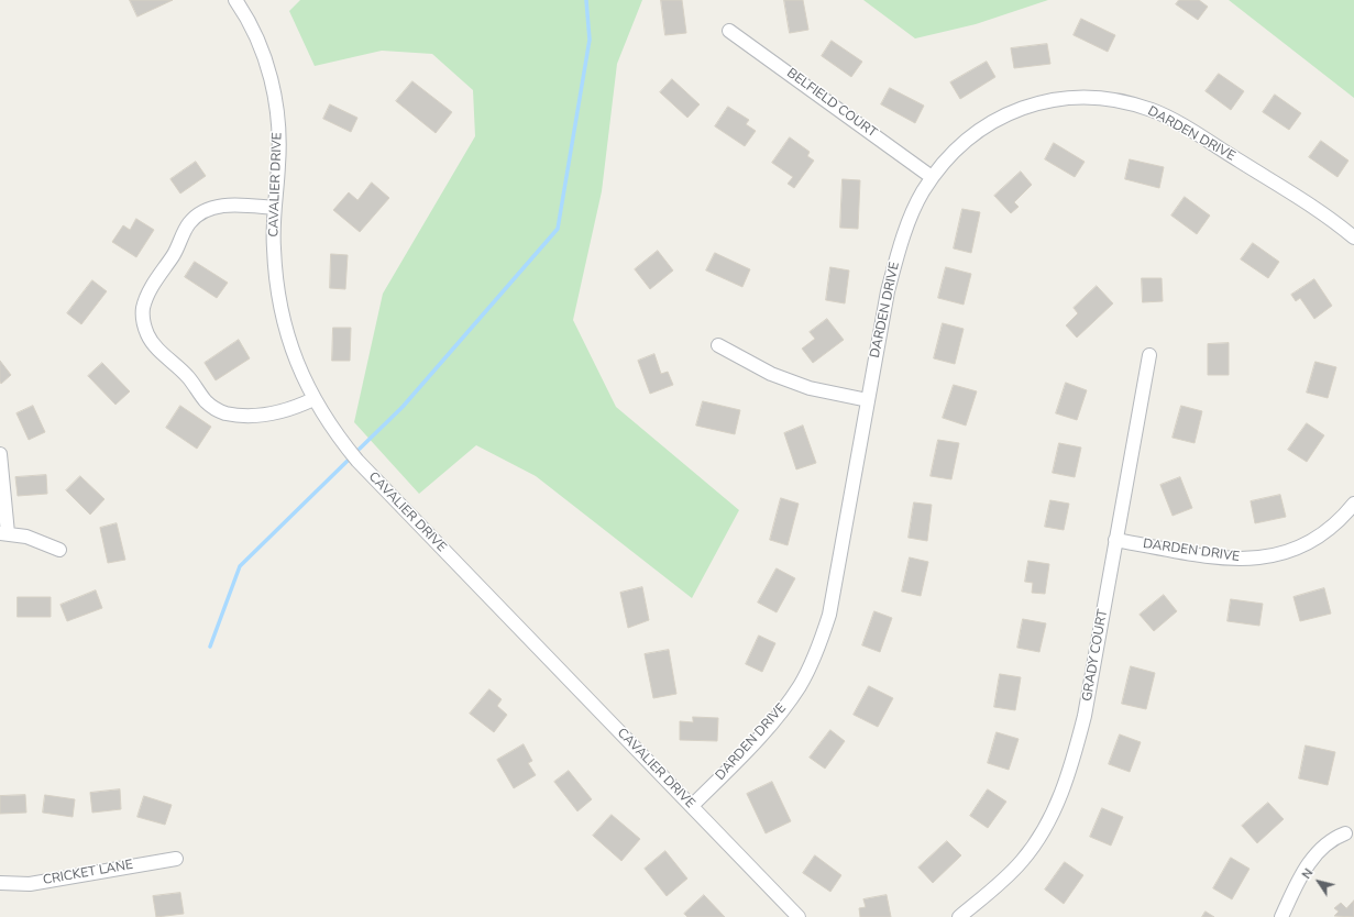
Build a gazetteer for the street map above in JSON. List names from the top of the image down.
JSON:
{
  "streets": {
    "street": [
      "BELFIELD COURT",
      "DARDEN DRIVE",
      "CAVALIER DRIVE",
      "GRADY COURT",
      "CRICKET LANE"
    ]
  },
  "crossings": [
    ["BELFIELD COURT", "DARDEN DRIVE"],
    ["DARDEN DRIVE", "CAVALIER DRIVE"],
    ["DARDEN DRIVE", "GRADY COURT"]
  ],
  "north": "top left"
}
